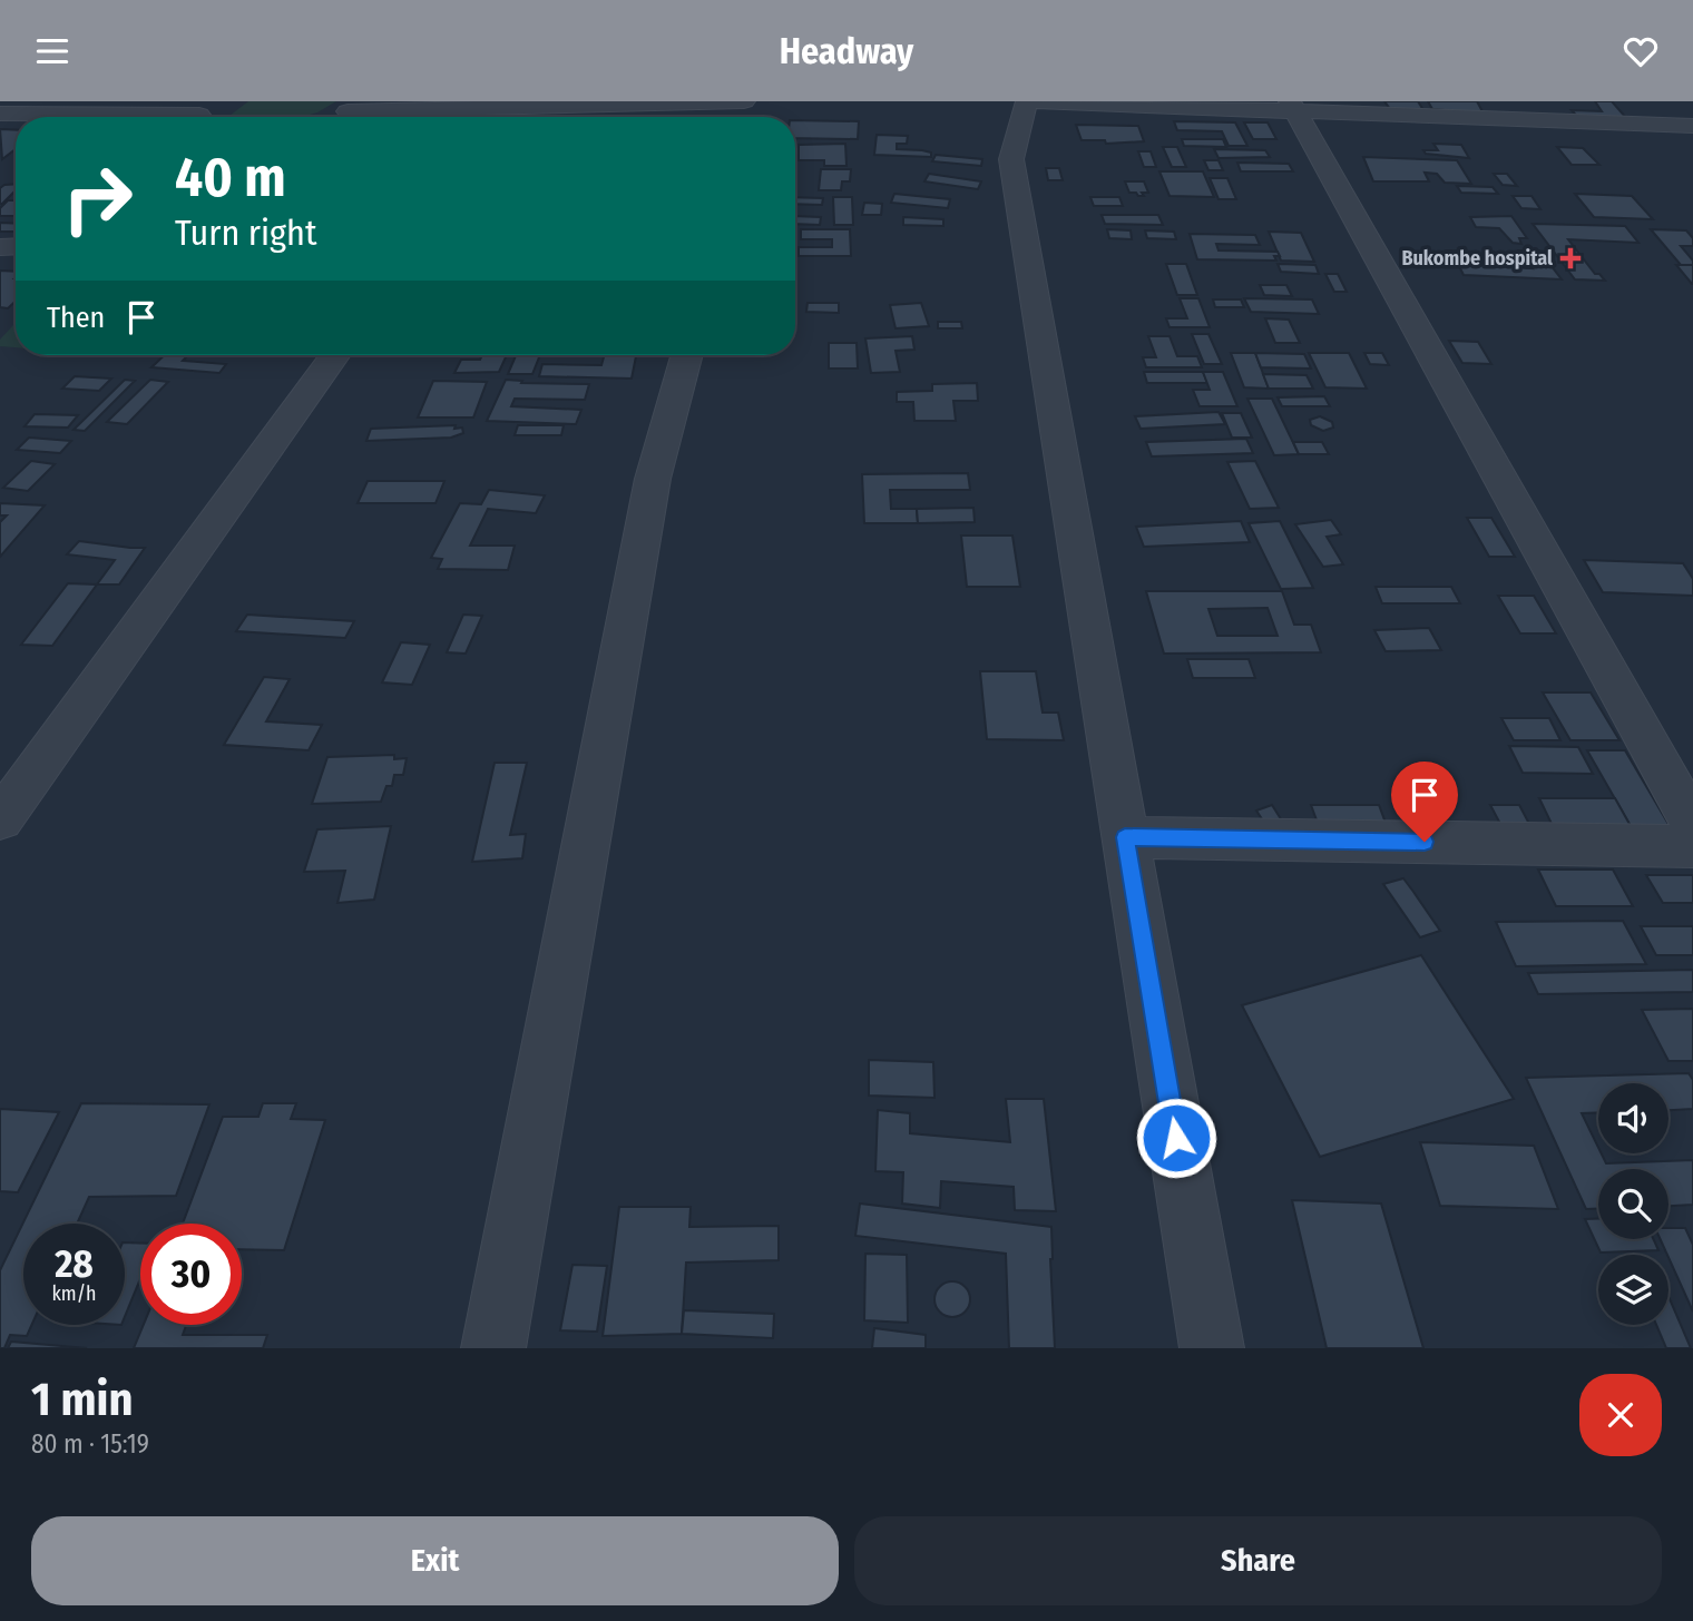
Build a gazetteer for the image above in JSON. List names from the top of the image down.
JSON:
{
  "places": {
    "health": ["Bukombe hospital"]
  },
  "page": {
    "header": "Headway",
    "turn": ["40 m", "Turn right"],
    "then": "Then",
    "speed": "28 km/h",
    "limit": "30",
    "heading": ["1 min", "80 m · 15:19"],
    "buttons": ["Exit", "Share"]
  }
}
